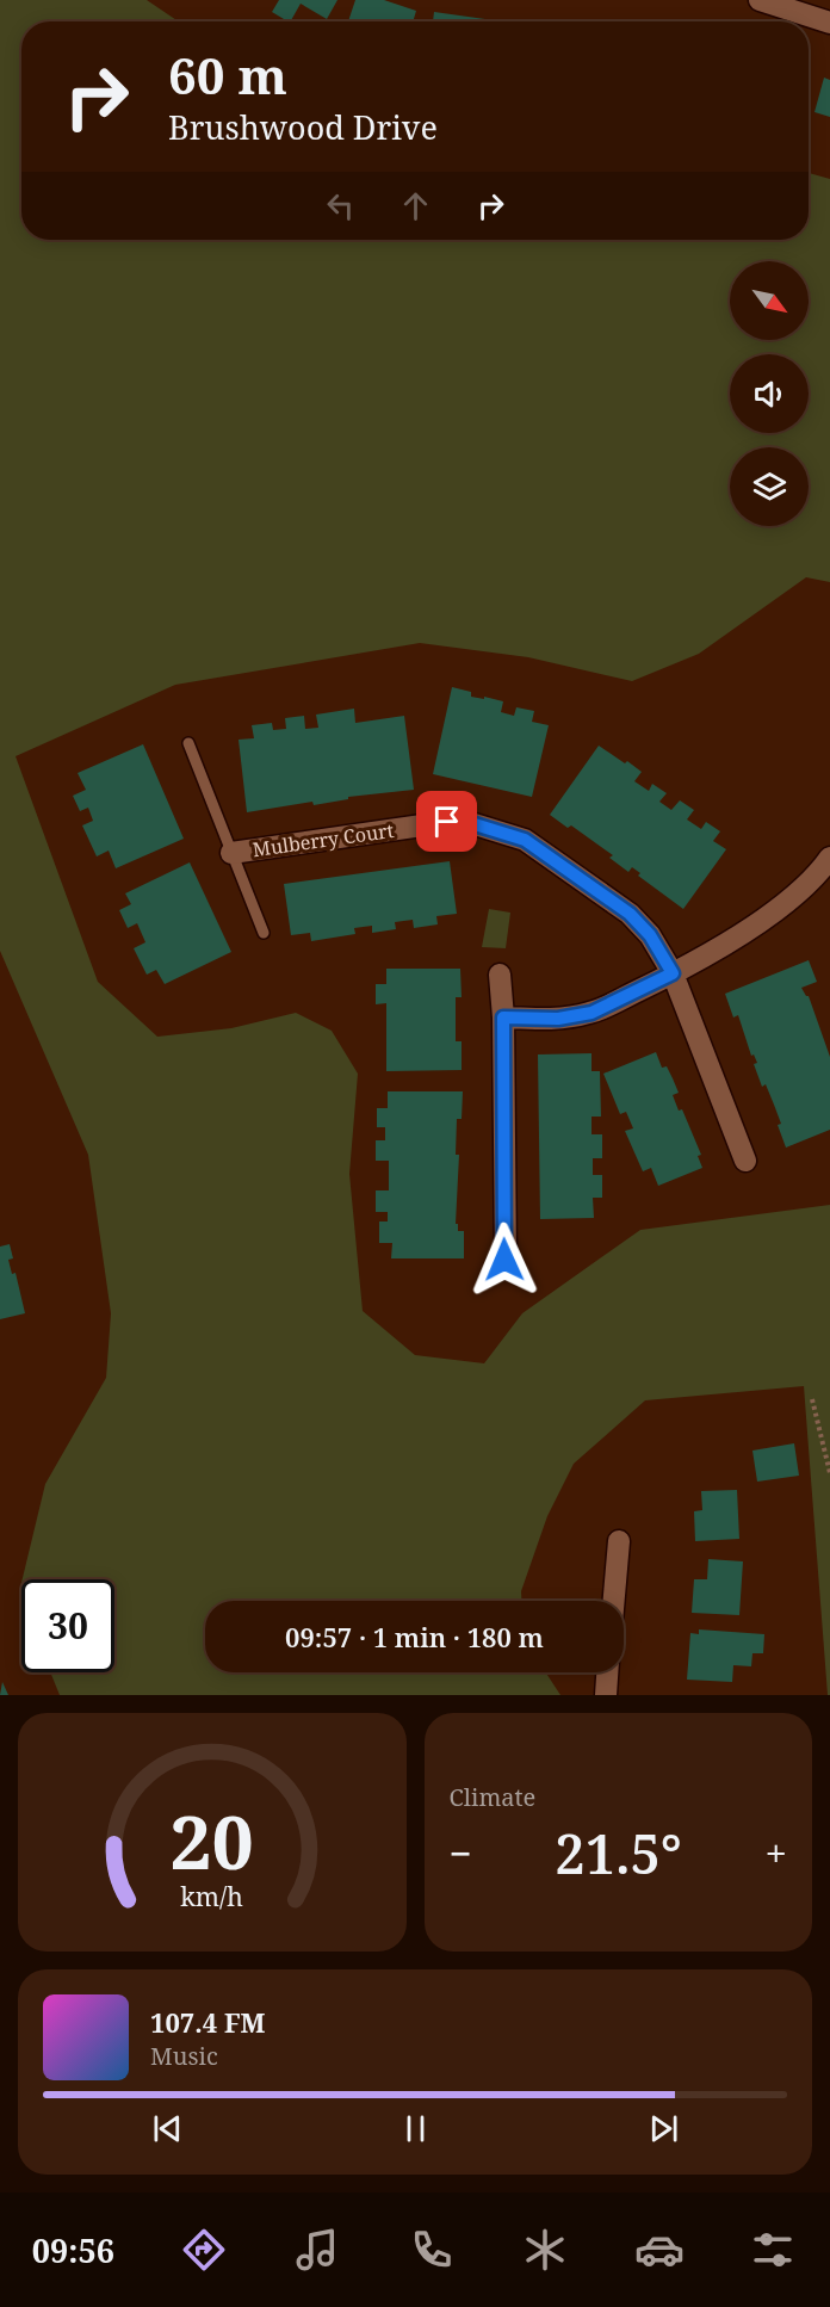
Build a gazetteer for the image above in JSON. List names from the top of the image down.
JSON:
{
  "streets": {
    "street": ["Mulberry Court"]
  },
  "north": "bottom right",
  "page": {
    "turn": ["60 m", "Brushwood Drive"],
    "limit": "30",
    "trip": "09:57 · 1 min · 180 m",
    "tile": "Climate",
    "heat": ["−", "21.5°", "+"],
    "song": ["107.4 FM", "Music"],
    "tabs": "09:56",
    "gauge": ["20", "km/h"]
  }
}
